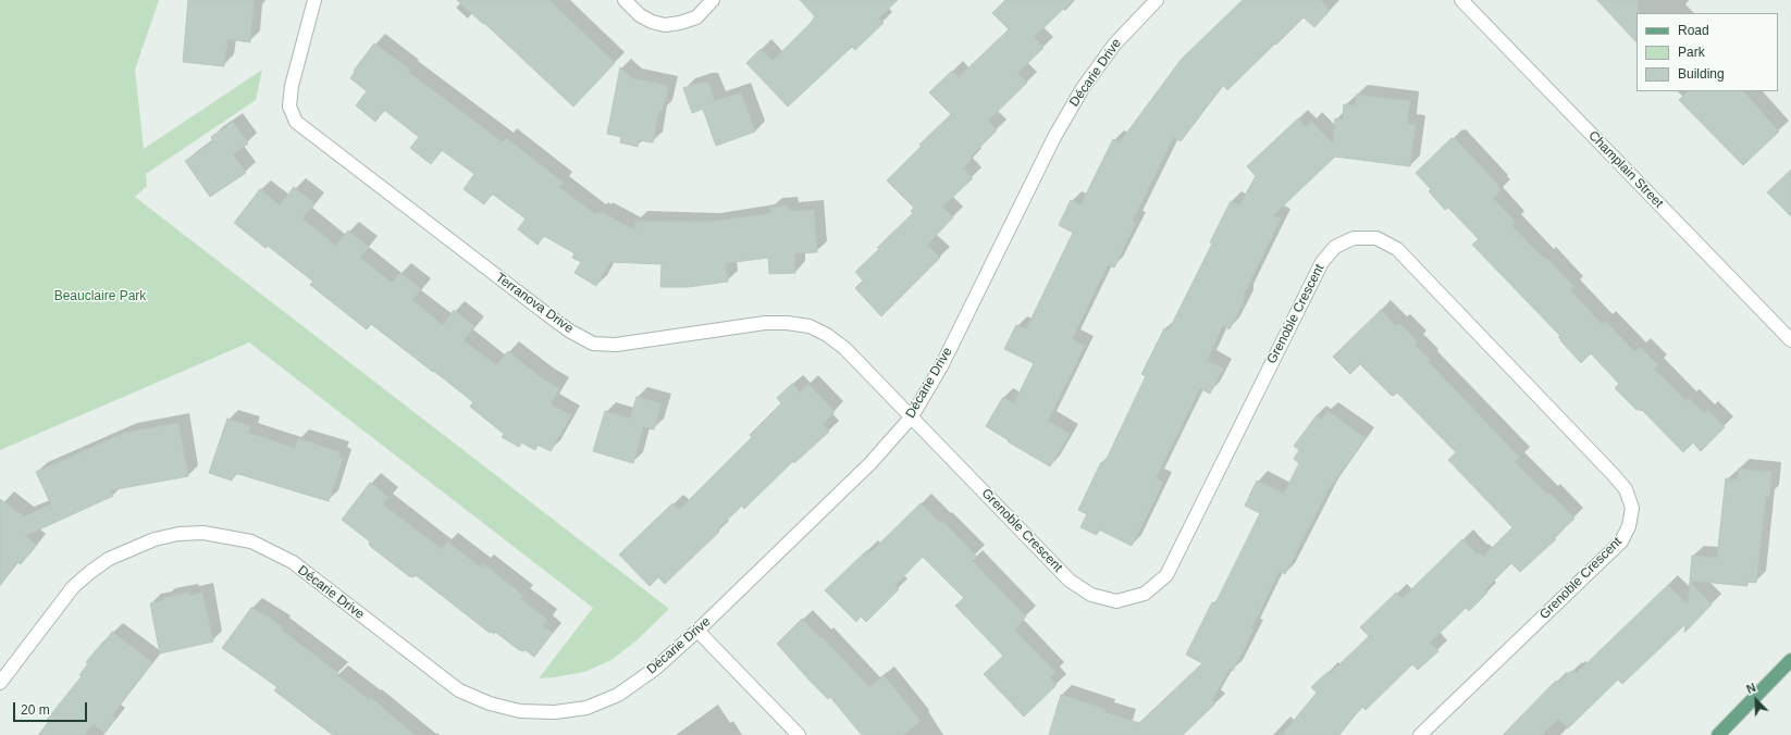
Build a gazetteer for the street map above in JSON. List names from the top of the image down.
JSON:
{
  "streets": {
    "street": [
      "Décarie Drive",
      "Champlain Street",
      "Terranova Drive",
      "Grenoble Crescent"
    ]
  },
  "crossings": [
    ["Décarie Drive", "Terranova Drive"],
    ["Décarie Drive", "Grenoble Crescent"],
    ["Terranova Drive", "Grenoble Crescent"]
  ],
  "parks": ["Beauclaire Park"],
  "legend": ["Road", "Park", "Building"],
  "scale_bar": "20 m",
  "north": "top left"
}
